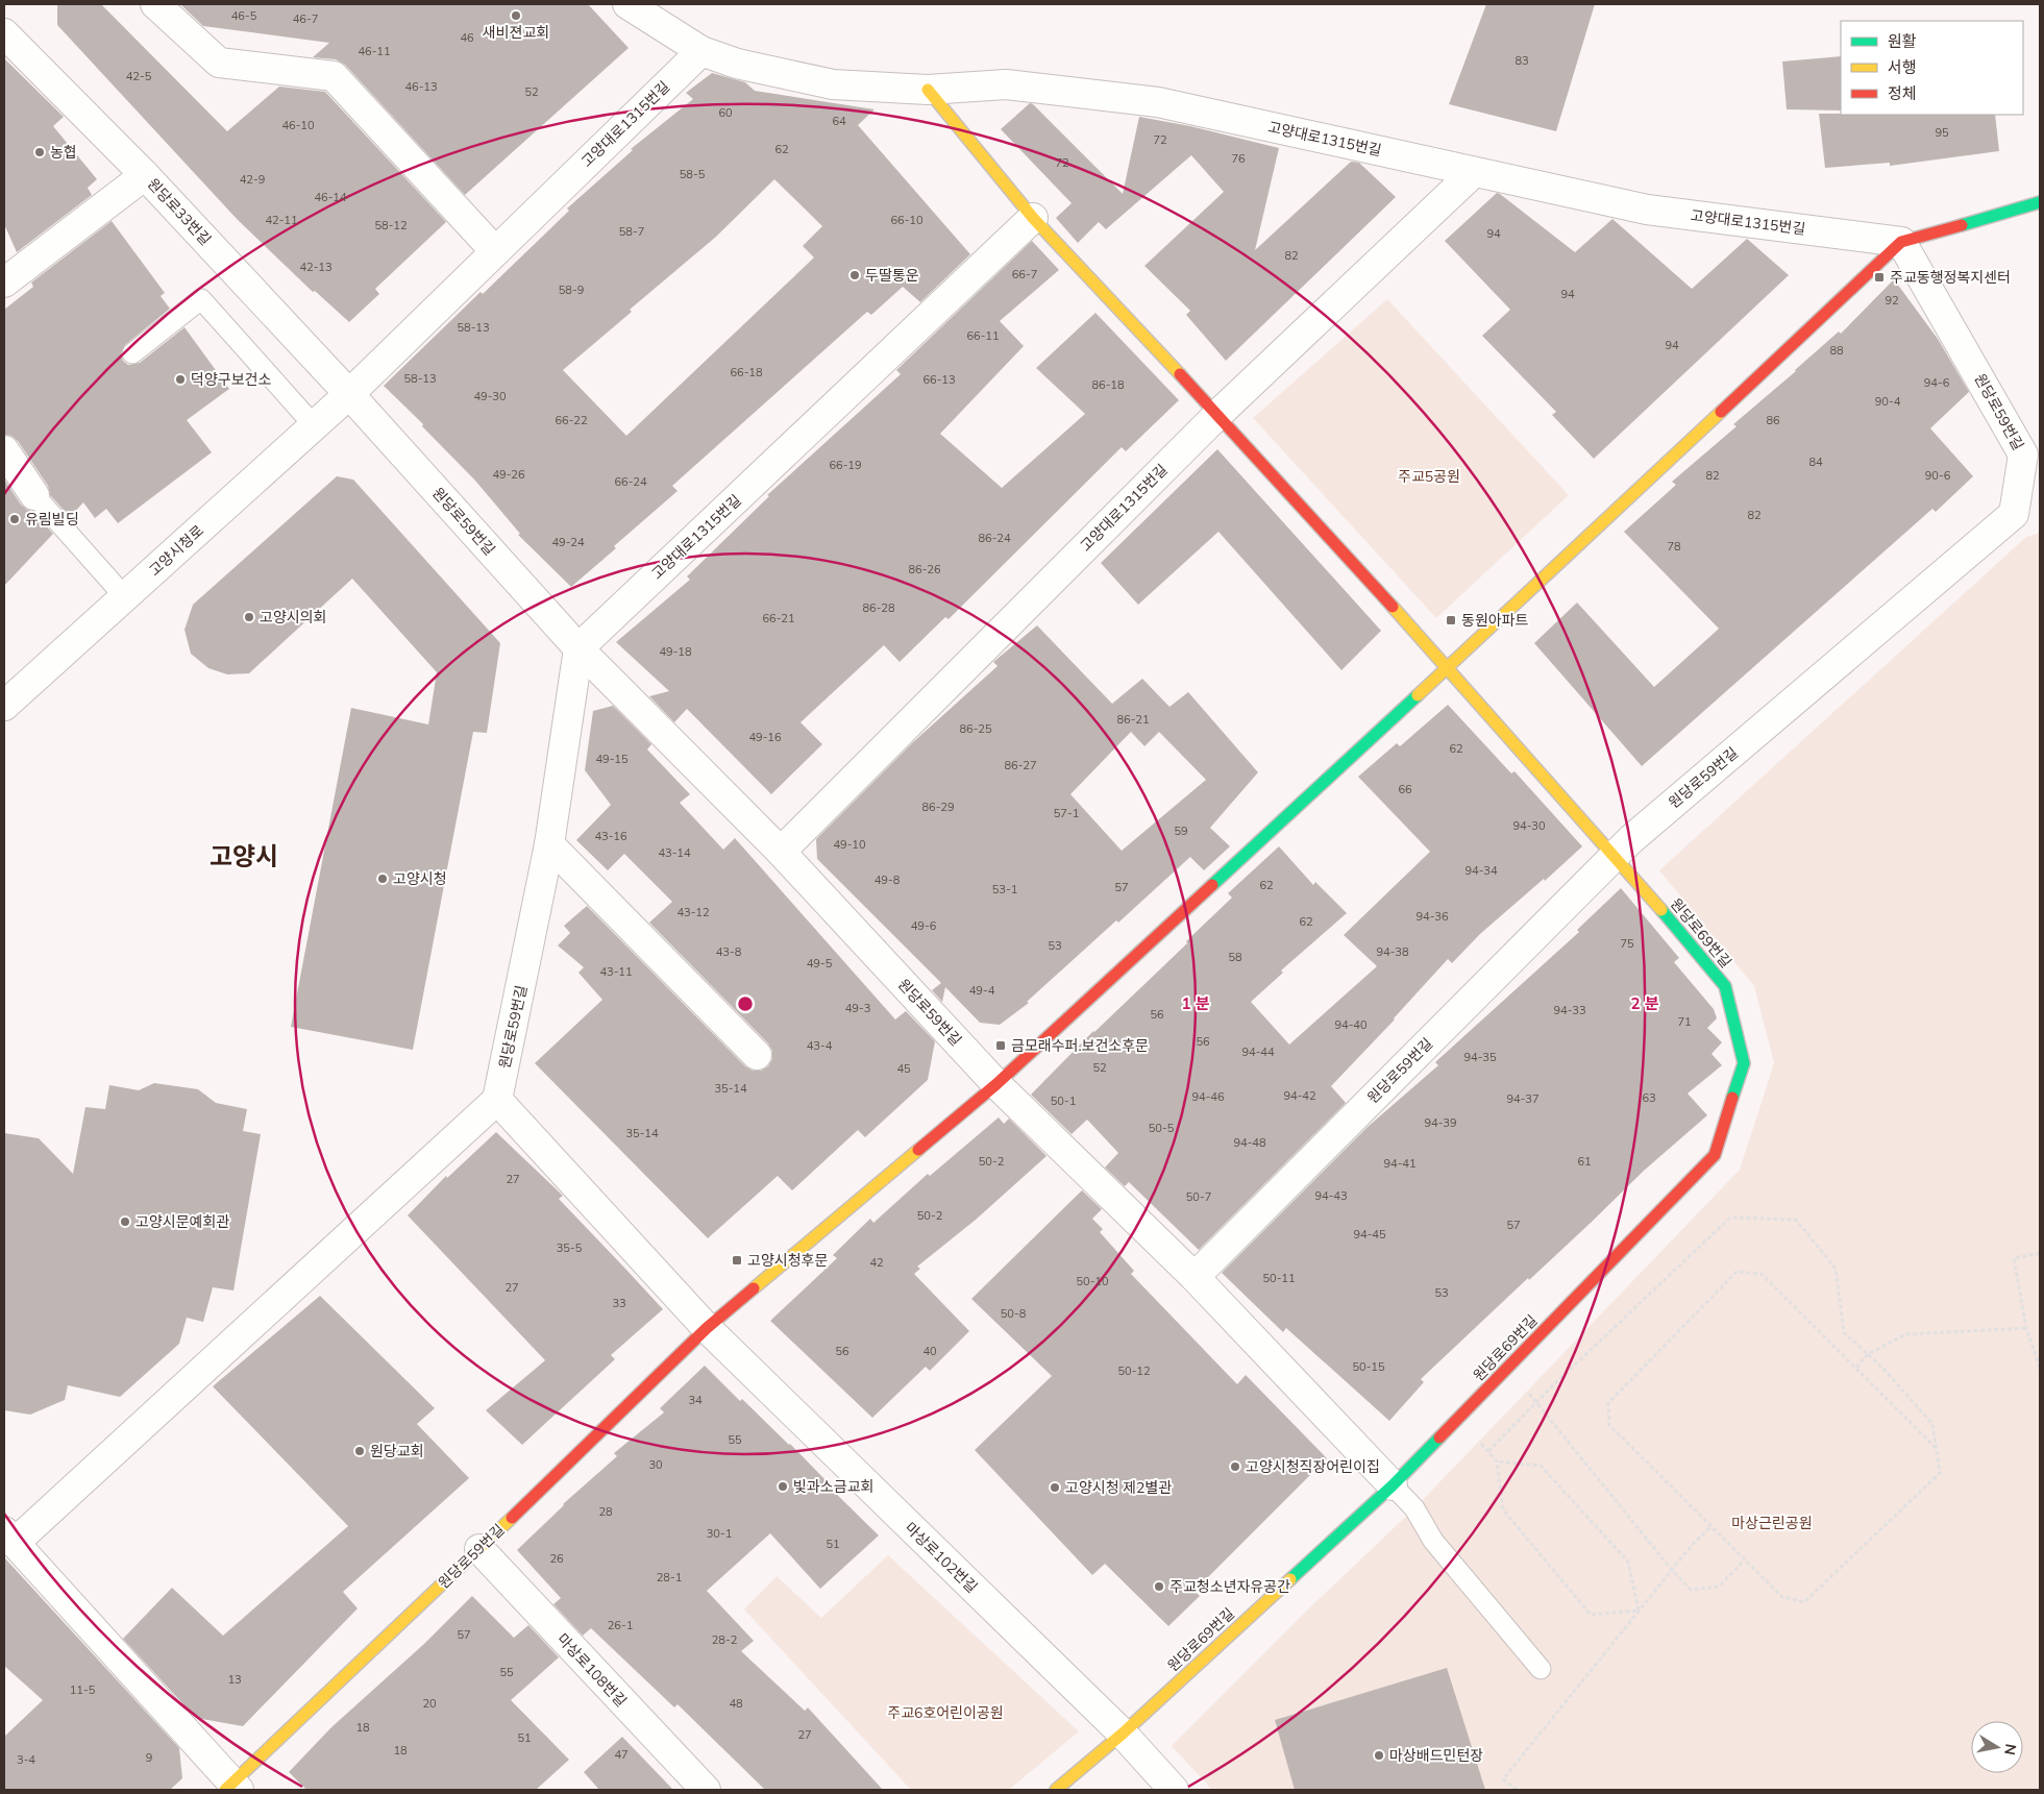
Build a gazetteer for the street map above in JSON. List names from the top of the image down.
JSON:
{
  "streets": {
    "street": [
      "고양대로1315번길",
      "원당로33번길",
      "원당로59번길",
      "고양시청로",
      "원당로69번길",
      "마상로102번길",
      "마상로108번길"
    ]
  },
  "crossings": [
    ["고양대로1315번길", "원당로33번길"],
    ["고양대로1315번길", "원당로59번길"],
    ["고양대로1315번길", "고양시청로"],
    ["고양대로1315번길", "원당로69번길"],
    ["원당로33번길", "원당로59번길"],
    ["원당로33번길", "고양시청로"],
    ["원당로59번길", "고양시청로"],
    ["원당로59번길", "원당로69번길"],
    ["원당로59번길", "마상로102번길"],
    ["원당로59번길", "마상로108번길"],
    ["원당로69번길", "마상로102번길"]
  ],
  "districts": ["고양시"],
  "parks": ["주교5공원", "마상근린공원", "주교6호어린이공원"],
  "places": {
    "other": [
      "새비젼교회",
      "농협",
      "두딸통운",
      "덕양구보건소",
      "유림빌딩",
      "고양시의회",
      "고양시청",
      "고양시문예회관",
      "원당교회",
      "고양시청직장어린이집",
      "빛과소금교회",
      "고양시청 제2별관",
      "주교청소년자유공간",
      "마상배드민턴장"
    ],
    "transit": [
      "주교동행정복지센터",
      "동원아파트",
      "금모래수퍼.보건소후문",
      "고양시청후문"
    ]
  },
  "house_numbers": [
    "46-5",
    "46-7",
    "46",
    "46-11",
    "83",
    "42-5",
    "46-13",
    "52",
    "60",
    "64",
    "46-10",
    "95",
    "72",
    "62",
    "76",
    "72",
    "58-5",
    "42-9",
    "46-14",
    "42-11",
    "66-10",
    "58-12",
    "58-7",
    "94",
    "82",
    "42-13",
    "66-7",
    "58-9",
    "94",
    "92",
    "58-13",
    "66-11",
    "94",
    "88",
    "66-18",
    "58-13",
    "66-13",
    "94-6",
    "86-18",
    "49-30",
    "90-4",
    "66-22",
    "86",
    "84",
    "66-19",
    "49-26",
    "82",
    "90-6",
    "66-24",
    "82",
    "86-24",
    "49-24",
    "78",
    "86-26",
    "86-28",
    "66-21",
    "49-18",
    "86-21",
    "86-25",
    "49-16",
    "62",
    "49-15",
    "86-27",
    "66",
    "86-29",
    "57-1",
    "94-30",
    "59",
    "43-16",
    "49-10",
    "43-14",
    "94-34",
    "49-8",
    "62",
    "57",
    "53-1",
    "43-12",
    "94-36",
    "62",
    "49-6",
    "75",
    "53",
    "43-8",
    "94-38",
    "58",
    "49-5",
    "43-11",
    "49-4",
    "49-3",
    "94-33",
    "56",
    "71",
    "94-40",
    "56",
    "43-4",
    "94-44",
    "94-35",
    "52",
    "45",
    "35-14",
    "94-42",
    "94-46",
    "63",
    "94-37",
    "50-1",
    "94-39",
    "50-5",
    "35-14",
    "94-48",
    "50-2",
    "61",
    "94-41",
    "27",
    "94-43",
    "50-7",
    "50-2",
    "57",
    "94-45",
    "35-5",
    "42",
    "50-11",
    "50-10",
    "27",
    "53",
    "33",
    "50-8",
    "56",
    "40",
    "50-15",
    "50-12",
    "34",
    "55",
    "30",
    "28",
    "30-1",
    "51",
    "26",
    "28-1",
    "26-1",
    "57",
    "28-2",
    "55",
    "13",
    "11-5",
    "20",
    "48",
    "18",
    "27",
    "51",
    "18",
    "47",
    "9",
    "3-4"
  ],
  "legend": ["원활", "서행", "정체"],
  "north": "right",
  "rings": ["1 분", "2 분"]
}
